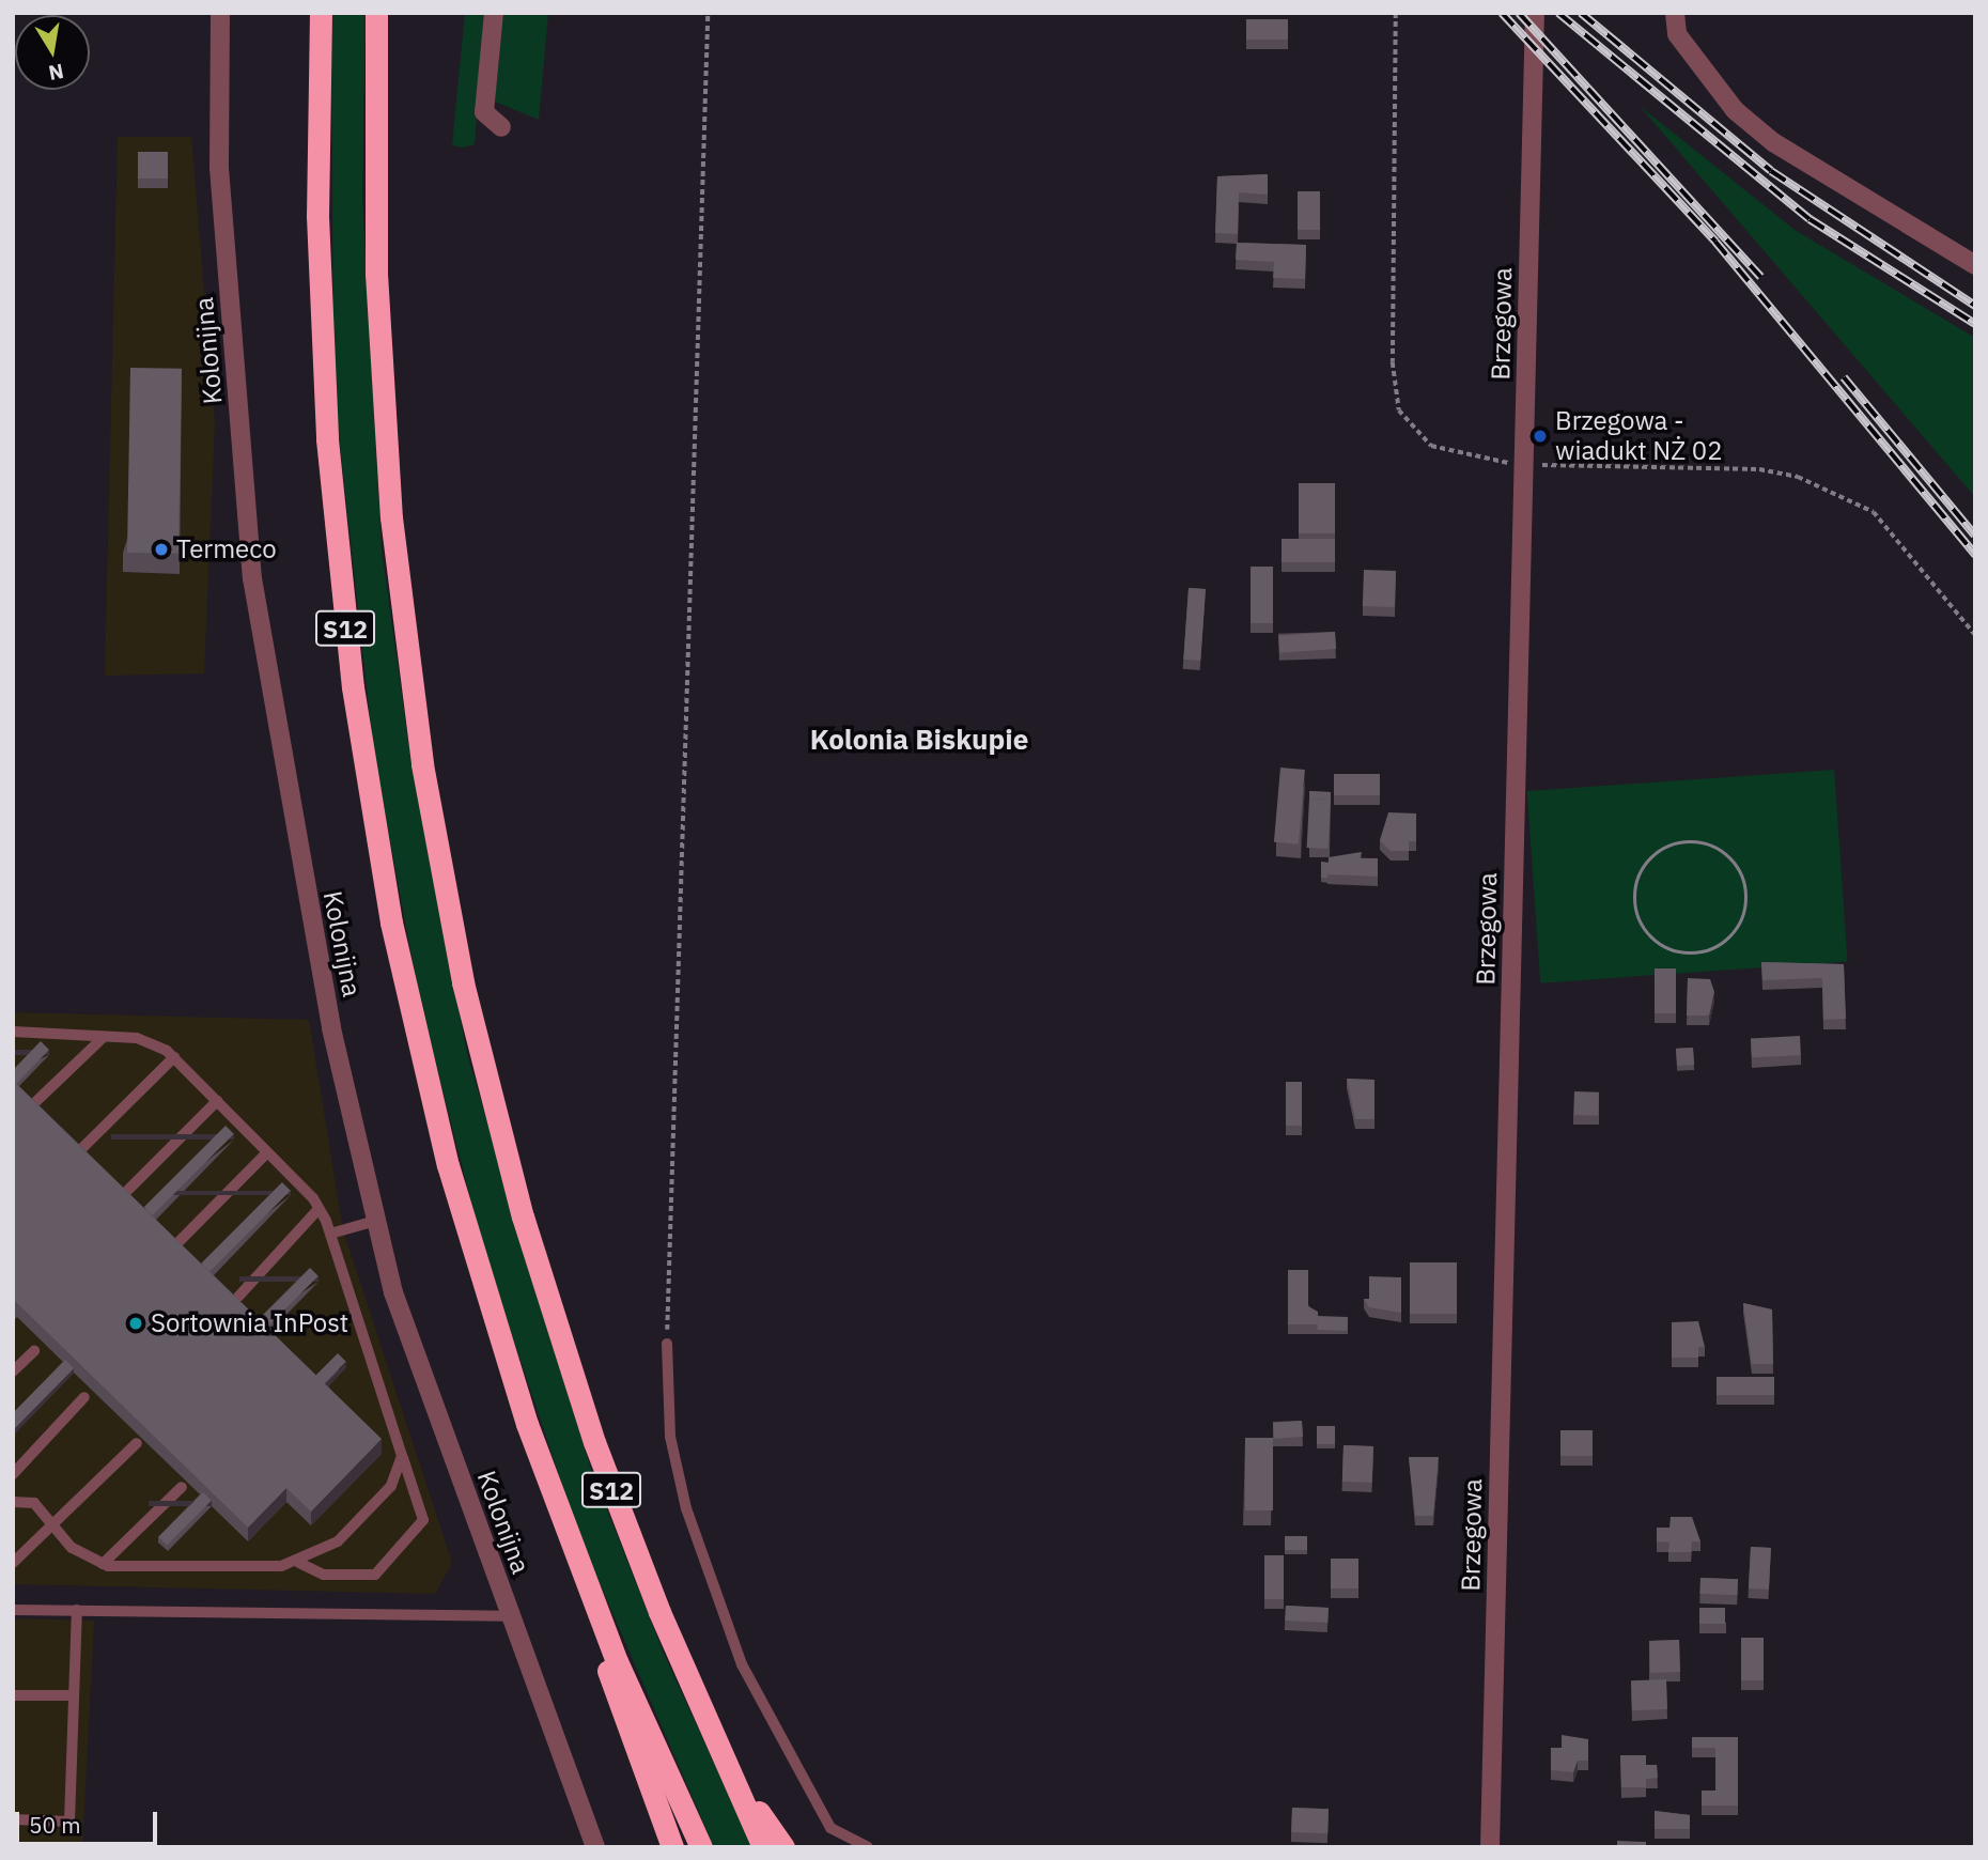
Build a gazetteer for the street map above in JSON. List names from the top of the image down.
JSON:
{
  "streets": {
    "highway": ["S12"],
    "street": ["Brzegowa", "Kolonijna"]
  },
  "districts": ["Kolonia Biskupie"],
  "places": ["Brzegowa - wiadukt NŻ 02", "Termeco", "Sortownia InPost"],
  "scale_bar": "50 m",
  "north": "bottom"
}
